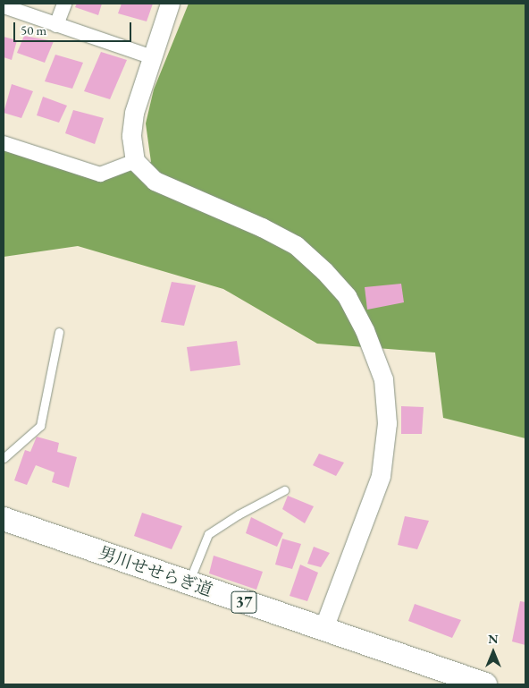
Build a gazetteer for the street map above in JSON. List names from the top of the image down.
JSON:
{
  "streets": {
    "main road": ["男川せせらぎ道", "37"]
  },
  "scale_bar": "50 m",
  "north": "top"
}
